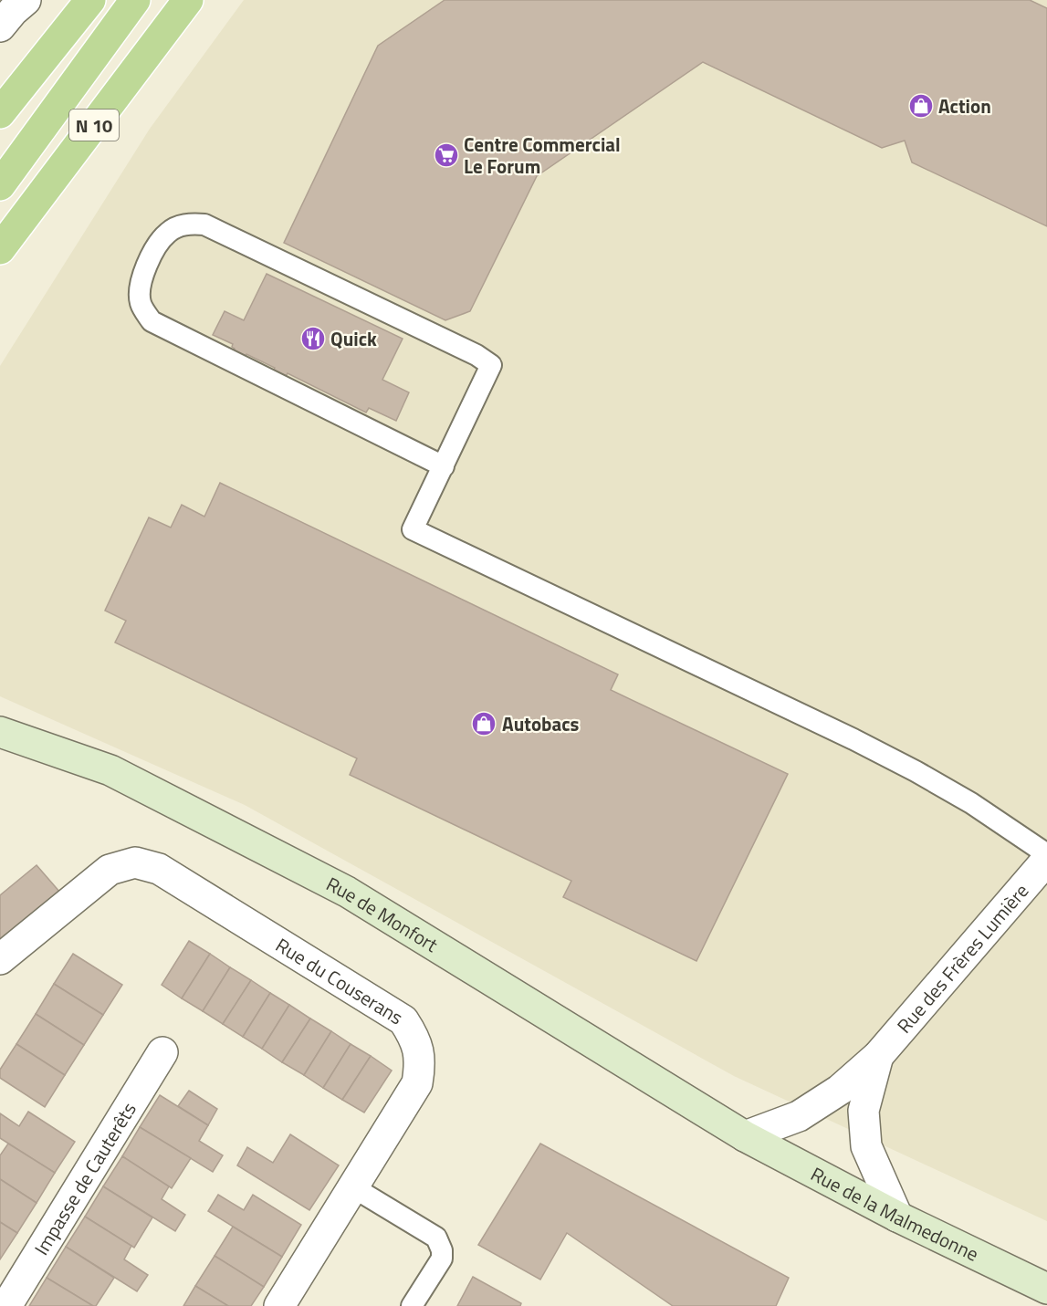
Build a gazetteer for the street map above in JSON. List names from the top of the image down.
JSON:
{
  "streets": {
    "main road": ["N 10"],
    "street": [
      "Rue de Monfort",
      "Rue des Frères Lumière",
      "Rue du Couserans",
      "Impasse de Cauterêts",
      "Rue de la Malmedonne"
    ]
  },
  "crossings": [
    ["Rue de Monfort", "Rue des Frères Lumière"],
    ["Rue de Monfort", "Rue de la Malmedonne"],
    ["Rue des Frères Lumière", "Rue de la Malmedonne"]
  ],
  "places": {
    "shop": ["Action", "Autobacs"],
    "supermarket": ["Centre Commercial Le Forum"],
    "restaurant": ["Quick"]
  }
}
